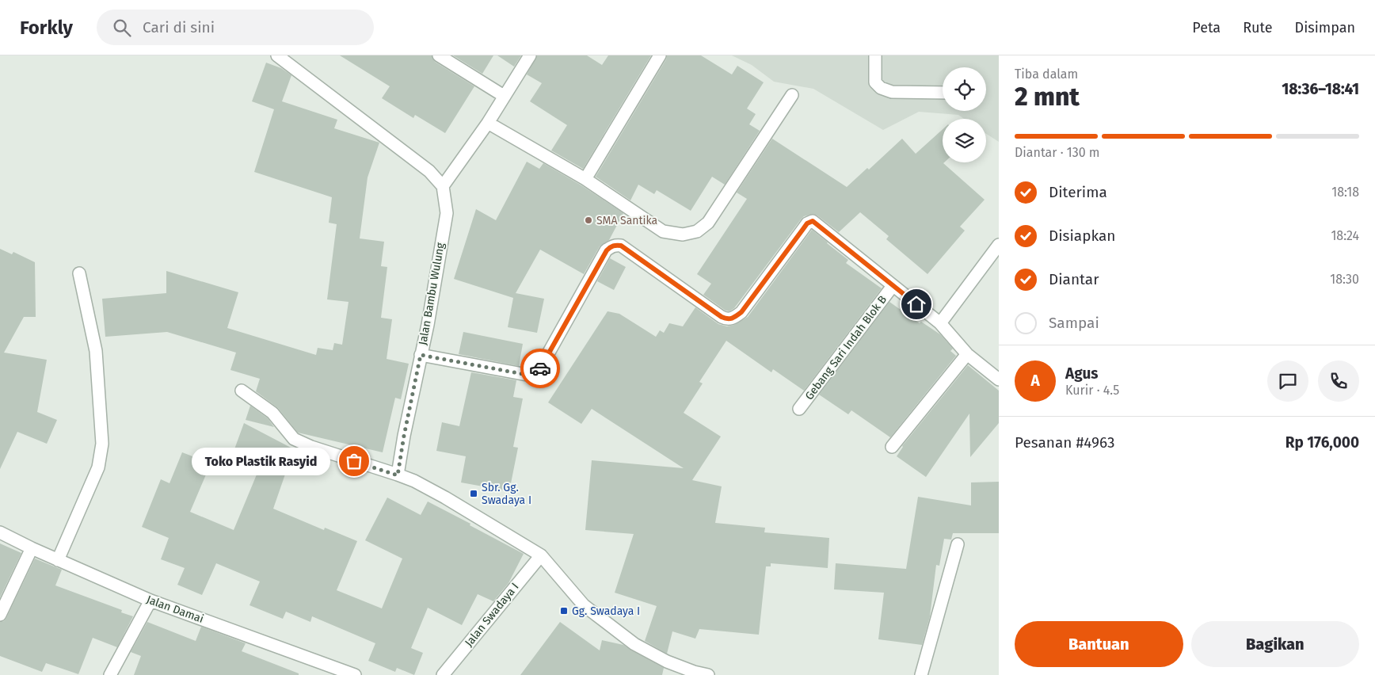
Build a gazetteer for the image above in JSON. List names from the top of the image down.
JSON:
{
  "streets": {
    "street": [
      "Jalan Bambu Wulung",
      "Gebang Sari Indah Blok B",
      "Jalan Damai",
      "Jalan Swadaya I"
    ]
  },
  "places": {
    "other": ["SMA Santika", "Toko Plastik Rasyid"],
    "transit": ["Sbr. Gg. Swadaya I", "Gg. Swadaya I"]
  },
  "page": {
    "header": "Forkly",
    "search": "Cari di sini",
    "nav": ["Peta", "Rute", "Disimpan"],
    "heading": ["2 mnt", "Tiba dalam", "18:36–18:41"],
    "panel": [
      "Agus",
      "Kurir · 4.5",
      "Pesanan #4963",
      "Rp 176,000"
    ],
    "bar": "Diantar · 130 m",
    "list": [
      ["Diterima", "18:18"],
      ["Disiapkan", "18:24"],
      ["Diantar", "18:30"],
      "Sampai"
    ],
    "round": "A",
    "bubble": "Toko Plastik Rasyid",
    "buttons": ["Bantuan", "Bagikan"]
  }
}
